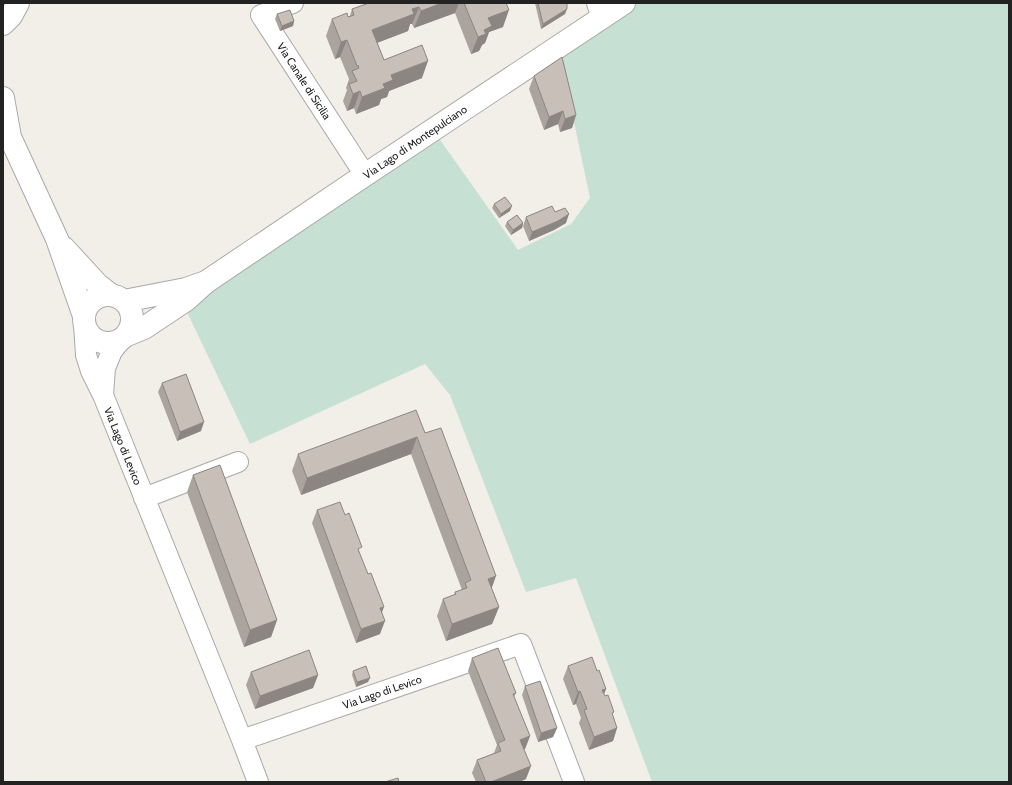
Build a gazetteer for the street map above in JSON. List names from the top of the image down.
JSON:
{
  "streets": {
    "street": ["Via Canale di Sicilia", "Via Lago di Montepulciano", "Via Lago di Levico"]
  },
  "crossings": [
    ["Via Canale di Sicilia", "Via Lago di Montepulciano"],
    ["Via Lago di Montepulciano", "Via Lago di Levico"]
  ]
}
